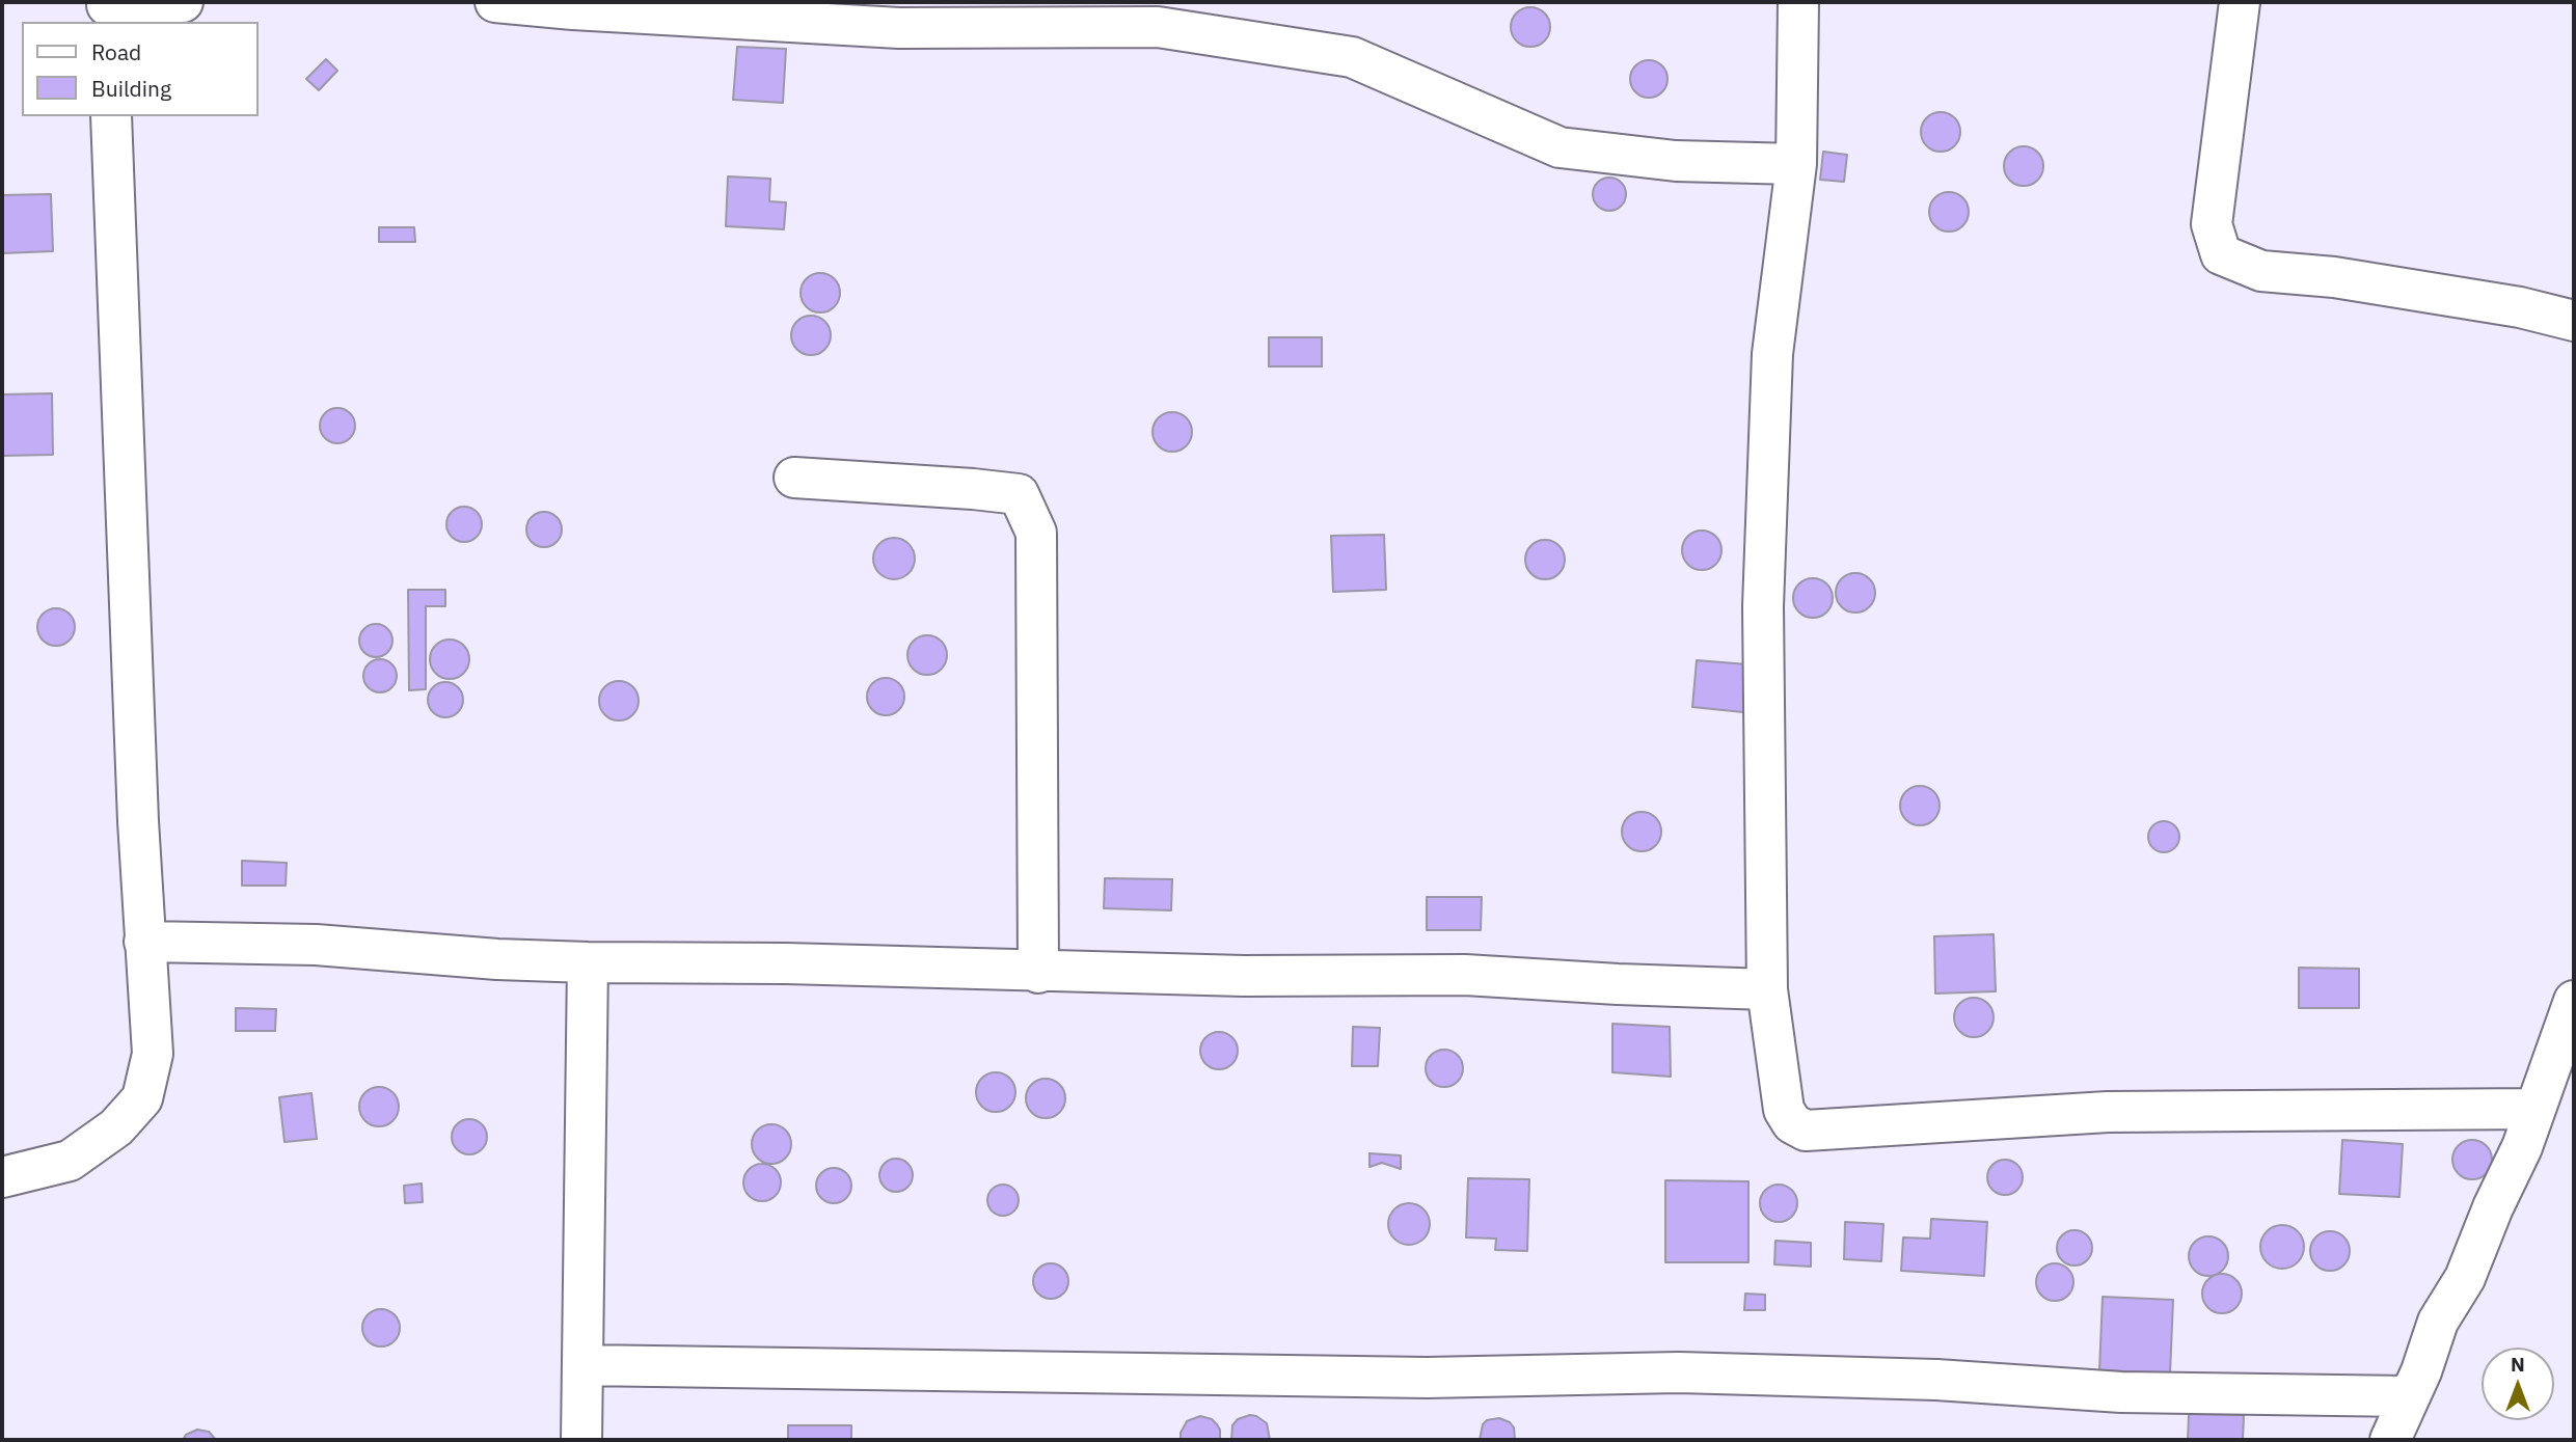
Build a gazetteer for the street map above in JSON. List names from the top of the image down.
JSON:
{
  "legend": ["Road", "Building"],
  "north": "top"
}
